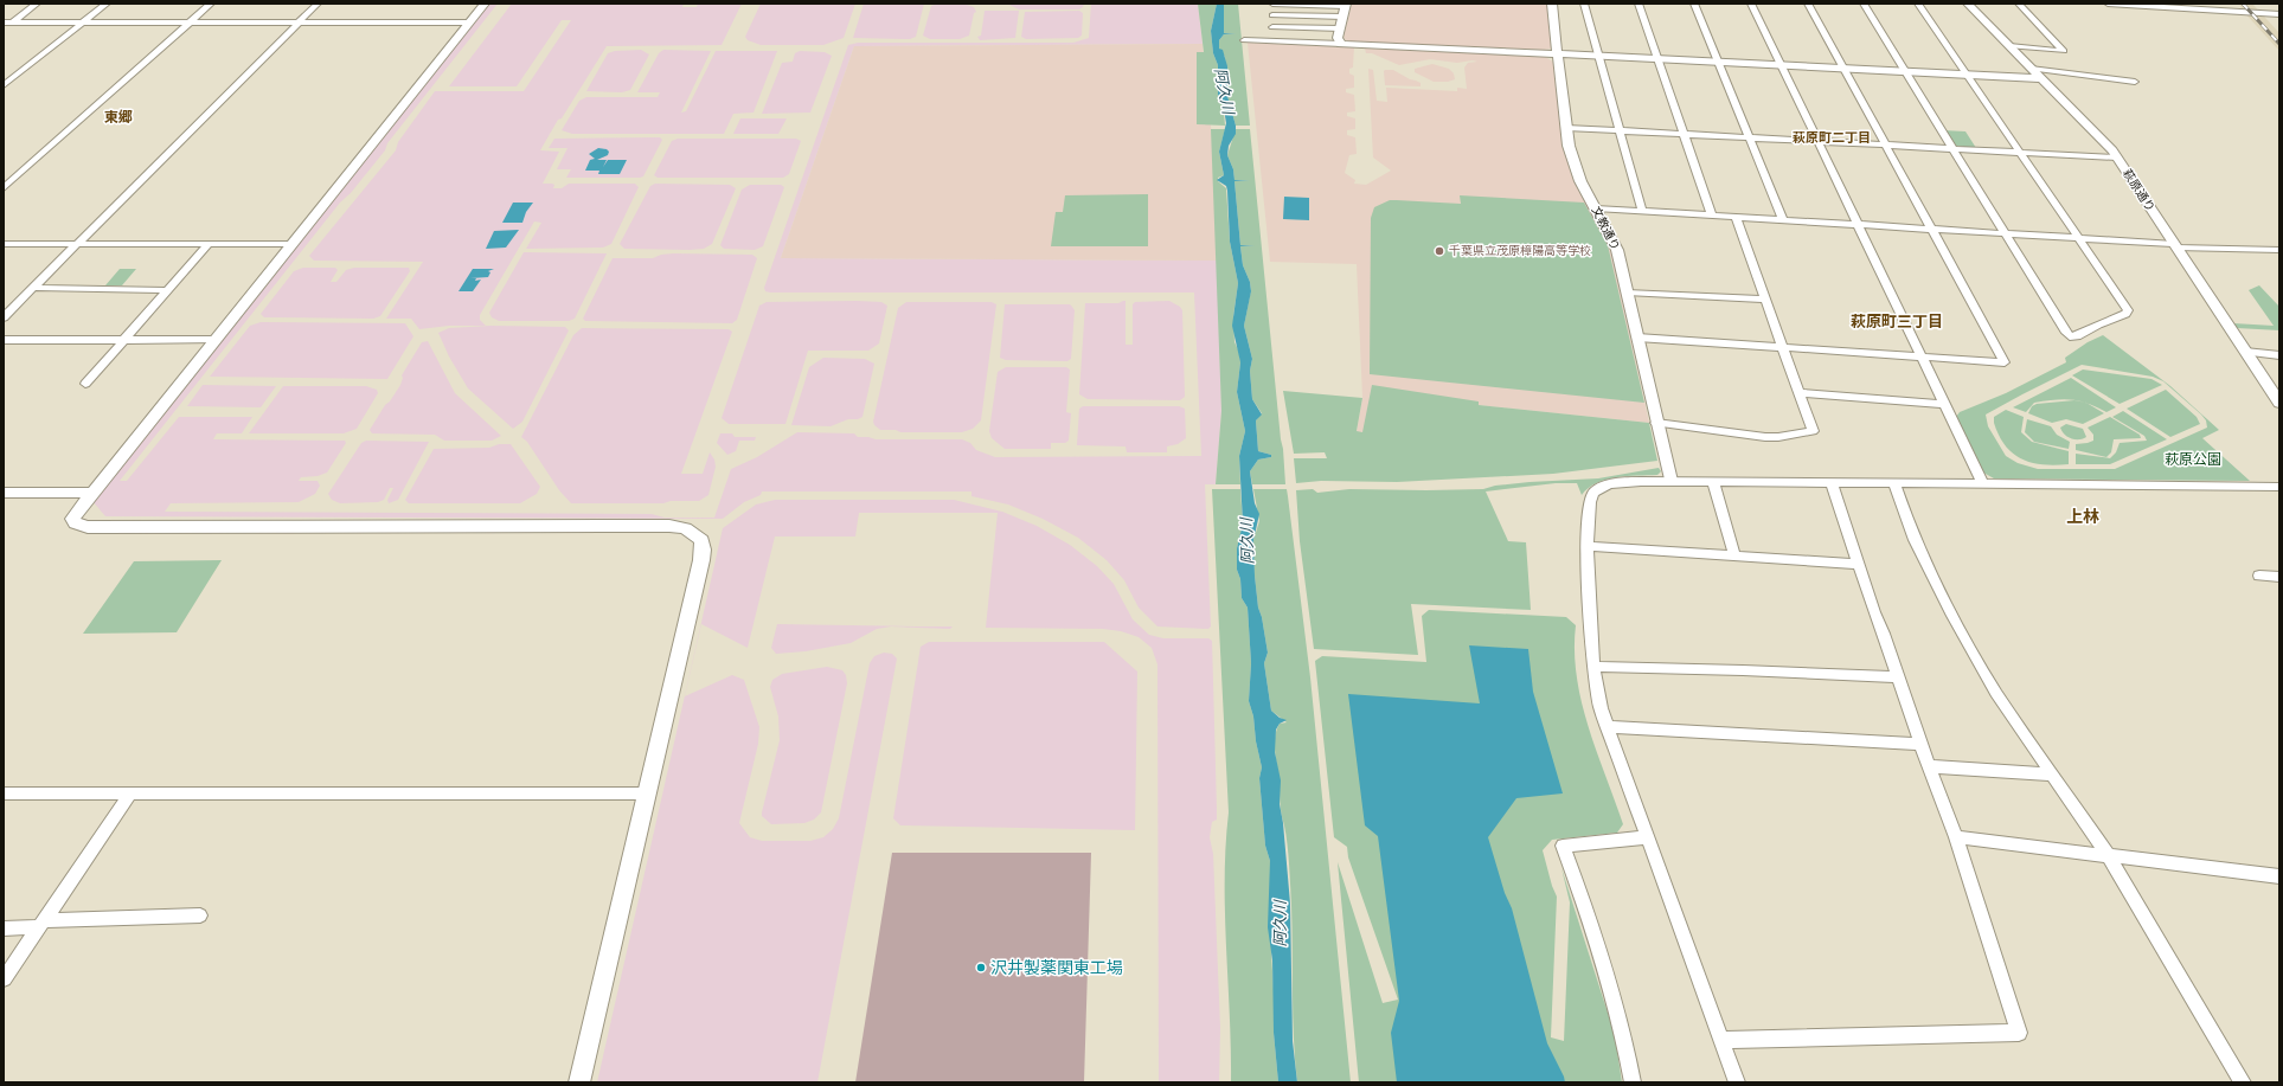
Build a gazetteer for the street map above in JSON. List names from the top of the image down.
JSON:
{
  "streets": {
    "street": ["萩原通り", "文教通り"]
  },
  "districts": [
    "東郷",
    "萩原町二丁目",
    "萩原町三丁目",
    "上林"
  ],
  "water": ["阿久川"],
  "parks": ["萩原公園"],
  "places": ["千葉県立茂原樟陽高等学校", "沢井製薬関東工場"]
}
